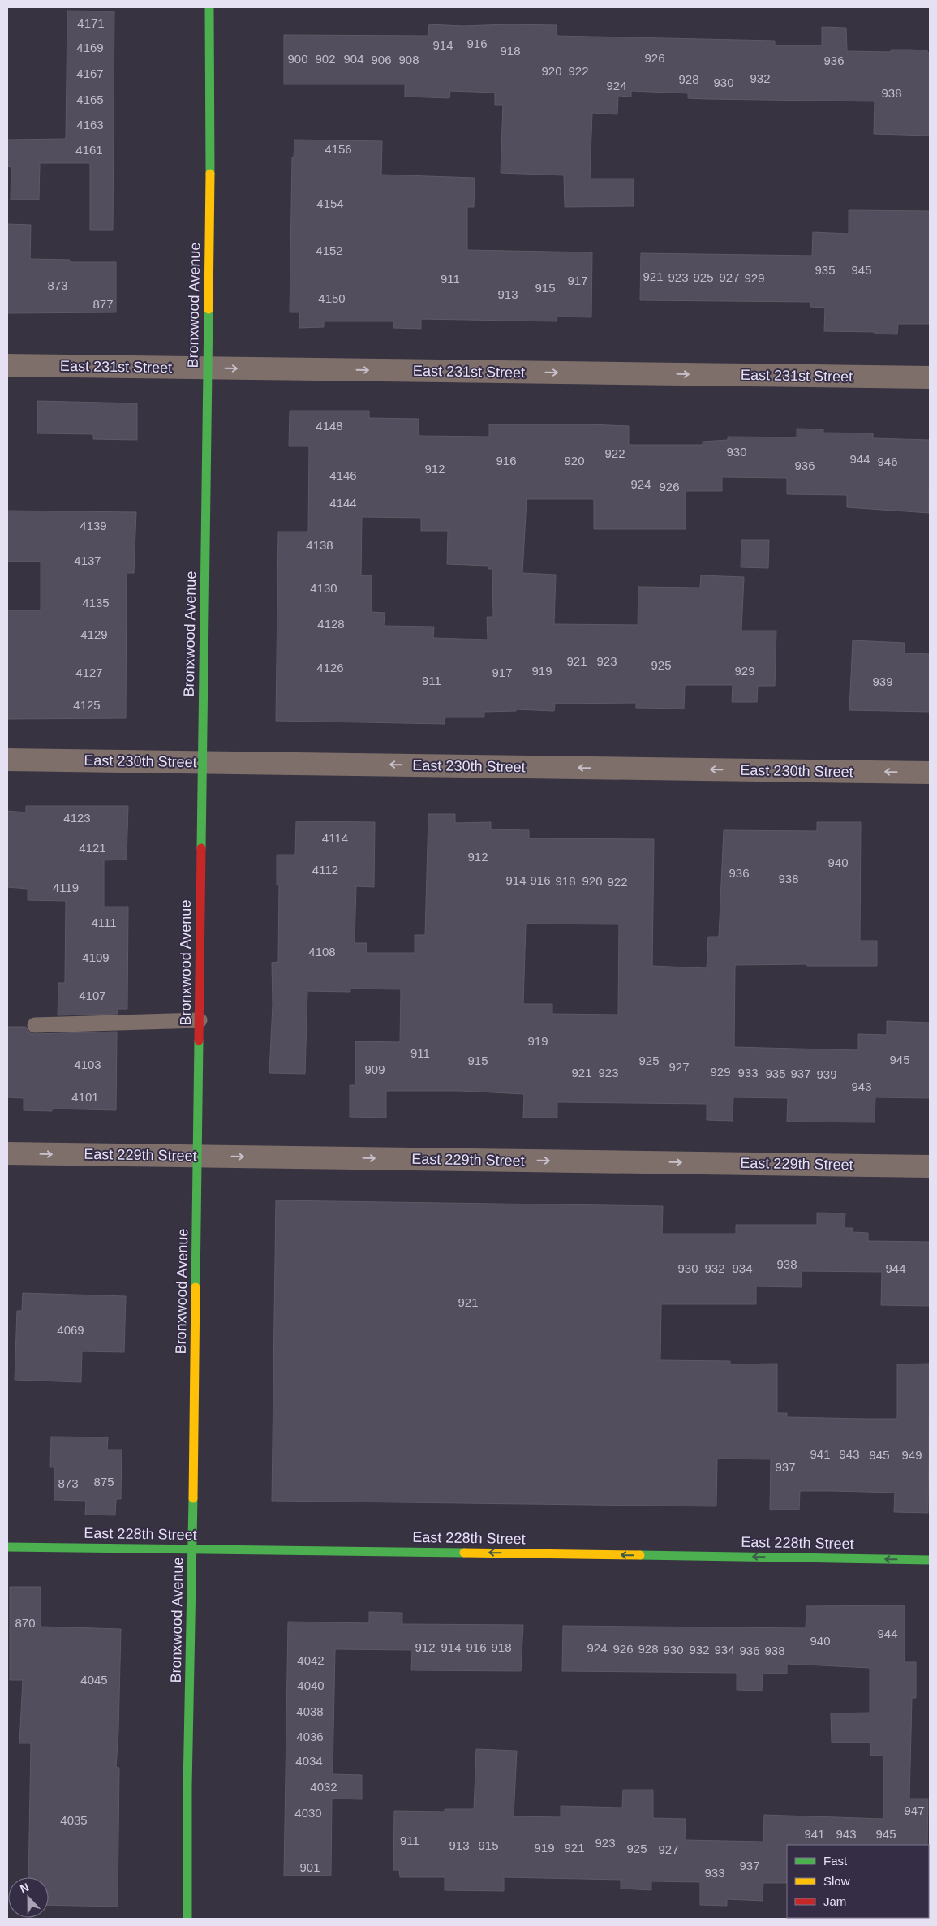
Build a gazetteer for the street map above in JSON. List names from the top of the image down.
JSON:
{
  "streets": {
    "street": [
      "Bronxwood Avenue",
      "East 231st Street",
      "East 230th Street",
      "East 229th Street",
      "East 228th Street"
    ]
  },
  "crossings": [
    ["Bronxwood Avenue", "East 231st Street"],
    ["Bronxwood Avenue", "East 230th Street"],
    ["Bronxwood Avenue", "East 229th Street"],
    ["Bronxwood Avenue", "East 228th Street"]
  ],
  "one_way": [
    "East 231st Street",
    "East 230th Street",
    "East 229th Street",
    "East 228th Street"
  ],
  "house_numbers": [
    "4171",
    "916",
    "914",
    "4169",
    "918",
    "926",
    "900",
    "902",
    "904",
    "906",
    "908",
    "936",
    "920",
    "922",
    "4167",
    "932",
    "928",
    "930",
    "924",
    "938",
    "4165",
    "4163",
    "4156",
    "4161",
    "4154",
    "4152",
    "935",
    "945",
    "921",
    "923",
    "925",
    "927",
    "929",
    "911",
    "917",
    "873",
    "915",
    "913",
    "4150",
    "877",
    "4148",
    "930",
    "922",
    "944",
    "916",
    "920",
    "946",
    "936",
    "912",
    "4146",
    "924",
    "926",
    "4144",
    "4139",
    "4138",
    "4137",
    "4130",
    "4135",
    "4128",
    "4129",
    "921",
    "923",
    "925",
    "4126",
    "919",
    "929",
    "4127",
    "917",
    "911",
    "939",
    "4125",
    "4123",
    "4114",
    "4121",
    "912",
    "940",
    "4112",
    "936",
    "938",
    "914",
    "916",
    "918",
    "920",
    "922",
    "4119",
    "4111",
    "4108",
    "4109",
    "4107",
    "919",
    "911",
    "945",
    "915",
    "925",
    "4103",
    "927",
    "909",
    "929",
    "921",
    "923",
    "933",
    "935",
    "937",
    "939",
    "943",
    "4101",
    "938",
    "930",
    "932",
    "934",
    "944",
    "921",
    "4069",
    "941",
    "943",
    "945",
    "949",
    "937",
    "875",
    "873",
    "870",
    "944",
    "940",
    "912",
    "914",
    "916",
    "918",
    "924",
    "926",
    "928",
    "930",
    "932",
    "934",
    "936",
    "938",
    "4042",
    "4045",
    "4040",
    "4038",
    "4036",
    "4034",
    "4032",
    "947",
    "4030",
    "4035",
    "941",
    "943",
    "945",
    "911",
    "923",
    "913",
    "915",
    "919",
    "921",
    "925",
    "927",
    "937",
    "901",
    "933"
  ],
  "legend": ["Fast", "Slow", "Jam"],
  "north": "top"
}
